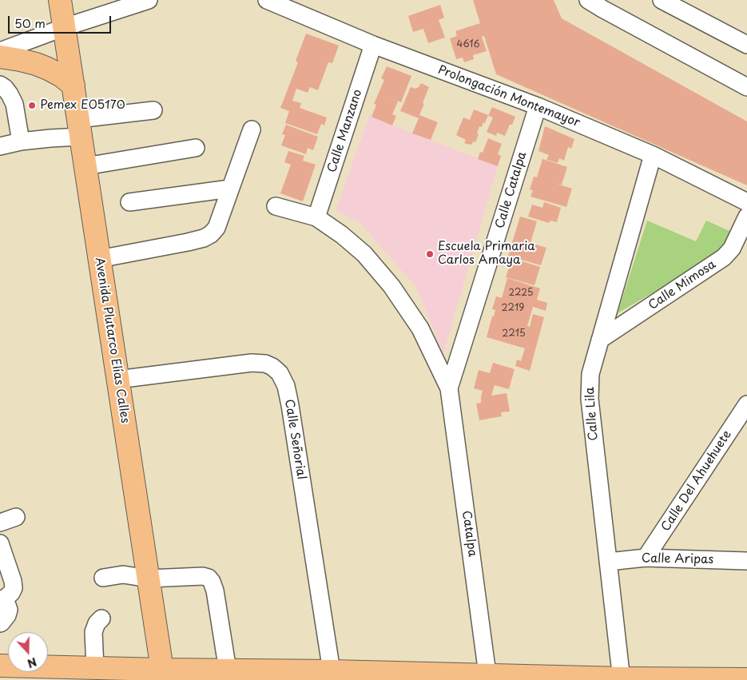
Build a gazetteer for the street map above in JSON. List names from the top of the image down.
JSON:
{
  "streets": {
    "main road": ["Avenida Plutarco Elías Calles"],
    "street": [
      "Prolongación Montemayor",
      "Calle Manzano",
      "Calle Catalpa",
      "Calle Mimosa",
      "Calle Lila",
      "Calle Señorial",
      "Calle Del Ahuehuete",
      "Catalpa",
      "Calle Aripas"
    ]
  },
  "crossings": [
    ["Prolongación Montemayor", "Calle Manzano"],
    ["Prolongación Montemayor", "Calle Catalpa"],
    ["Prolongación Montemayor", "Calle Lila"],
    ["Calle Catalpa", "Catalpa"],
    ["Calle Mimosa", "Calle Lila"],
    ["Avenida Plutarco Elías Calles", "Calle Señorial"],
    ["Calle Lila", "Calle Aripas"],
    ["Calle Del Ahuehuete", "Calle Aripas"]
  ],
  "places": ["Pemex E05170", "Escuela Primaria Carlos Amaya"],
  "house_numbers": [
    "4616",
    "2225",
    "2219",
    "2215"
  ],
  "scale_bar": "50 m",
  "north": "bottom"
}
